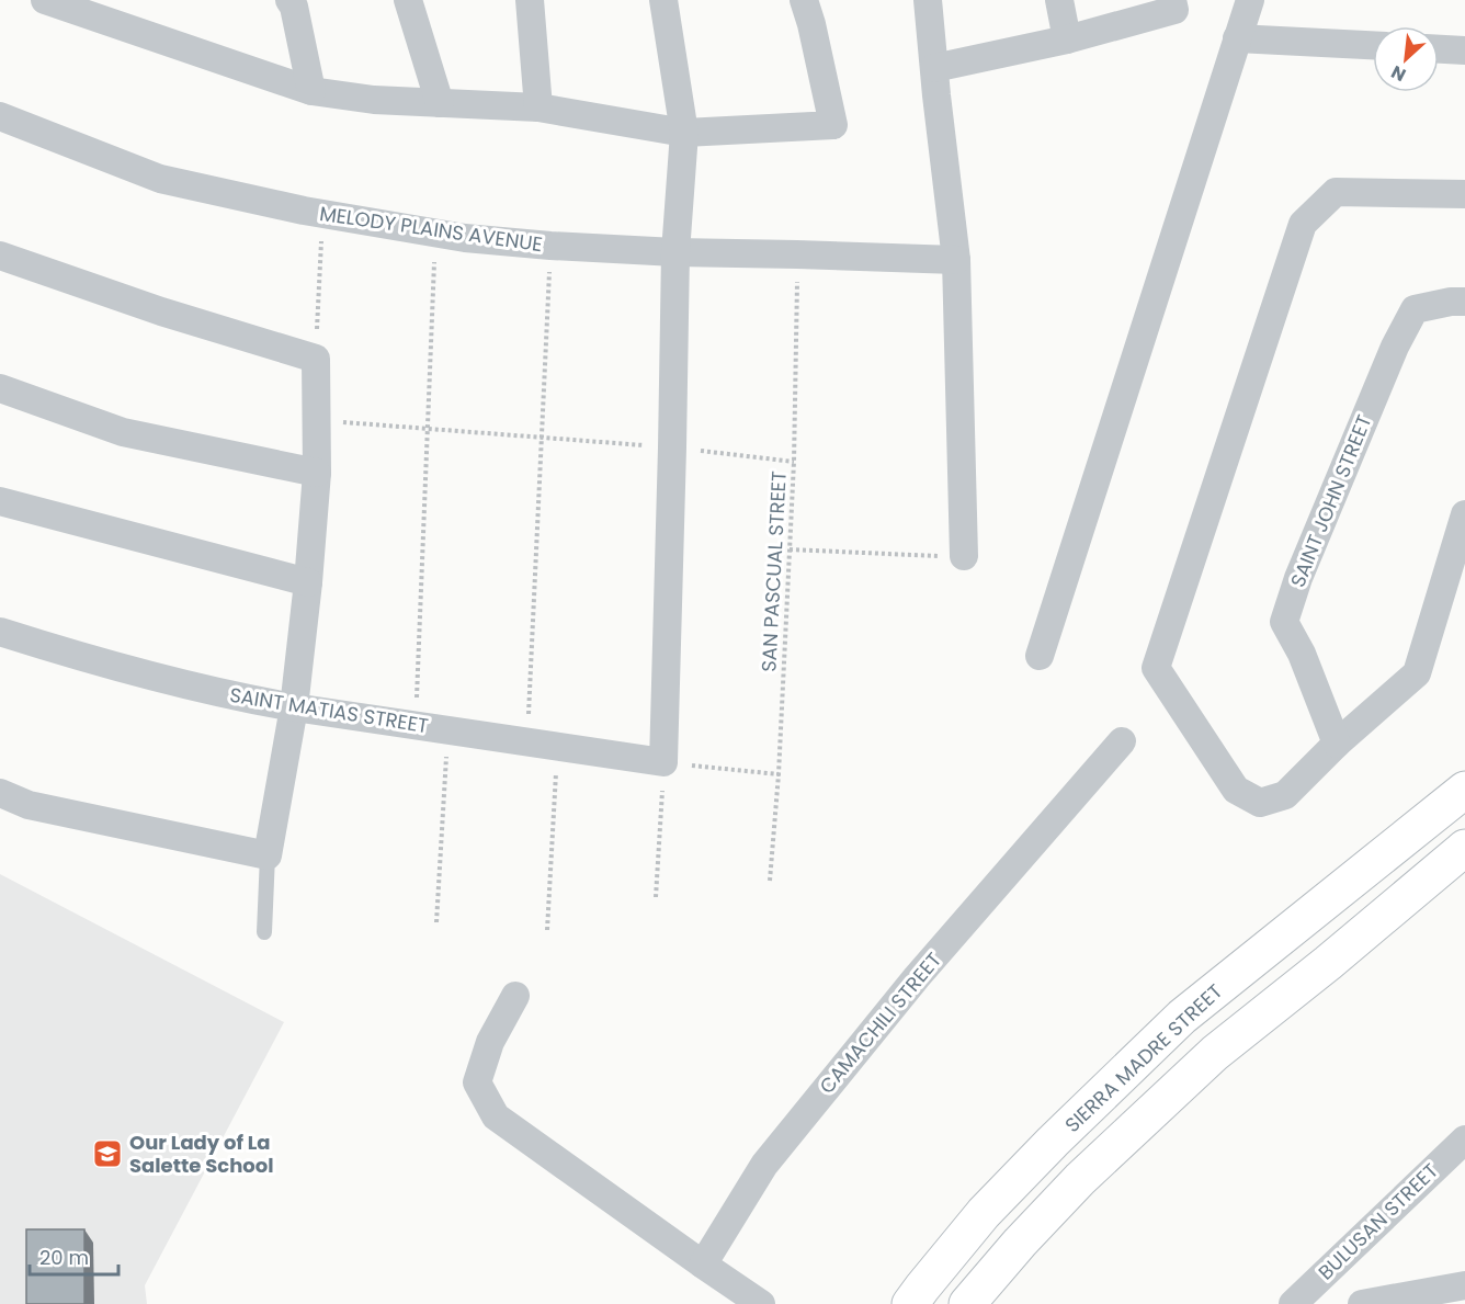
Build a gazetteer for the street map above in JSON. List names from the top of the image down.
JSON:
{
  "streets": {
    "main road": ["SIERRA MADRE STREET"],
    "street": [
      "MELODY PLAINS AVENUE",
      "SAINT JOHN STREET",
      "SAINT MATIAS STREET",
      "CAMACHILI STREET",
      "BULUSAN STREET"
    ],
    "path": ["SAN PASCUAL STREET"]
  },
  "crossings": [
    ["MELODY PLAINS AVENUE", "SAN PASCUAL STREET"]
  ],
  "places": {
    "school or university": ["Our Lady of La Salette School"]
  },
  "scale_bar": "20 m",
  "north": "bottom left"
}
